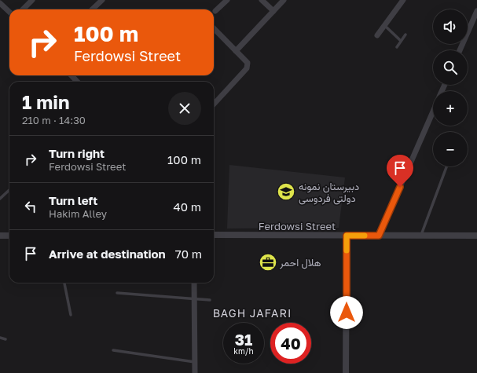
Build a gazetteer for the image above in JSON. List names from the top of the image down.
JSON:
{
  "streets": {
    "street": ["Ferdowsi Street"]
  },
  "districts": ["BAGH JAFARI"],
  "places": {
    "school or university": ["دبیرستان نمونه دولتی فردوسی"],
    "office": ["هلال احمر"]
  },
  "page": {
    "map_buttons": ["+", "−"],
    "turn": ["100 m", "Ferdowsi Street"],
    "heading": ["1 min", "210 m · 14:30"],
    "list": [
      {
        "name": "Turn right",
        "note": "Ferdowsi Street",
        "value": "100 m"
      },
      {
        "name": "Turn left",
        "note": "Hakim Alley",
        "value": "40 m"
      },
      {
        "name": "Arrive at destination",
        "value": "70 m"
      }
    ],
    "speed": "31 km/h",
    "limit": "40"
  }
}
